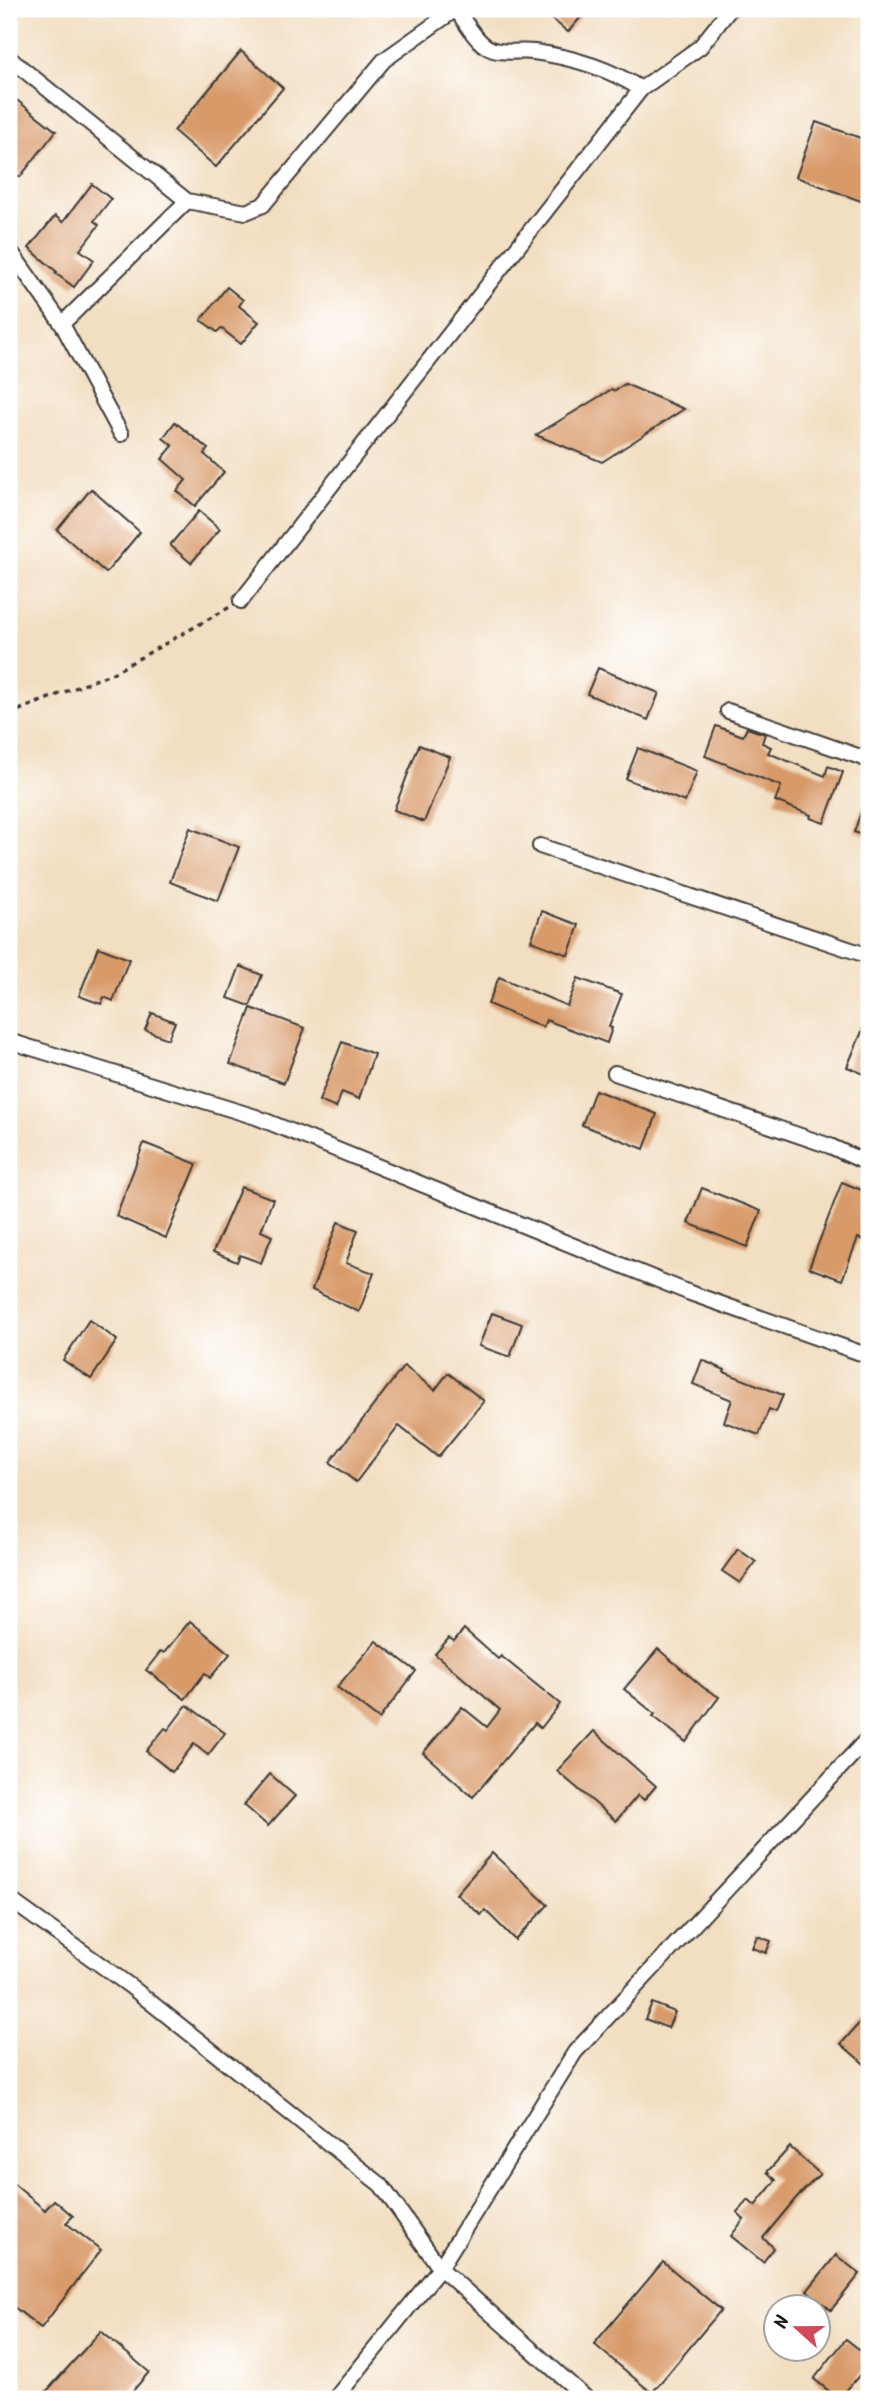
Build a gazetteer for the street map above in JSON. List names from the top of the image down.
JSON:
{
  "north": "left"
}
